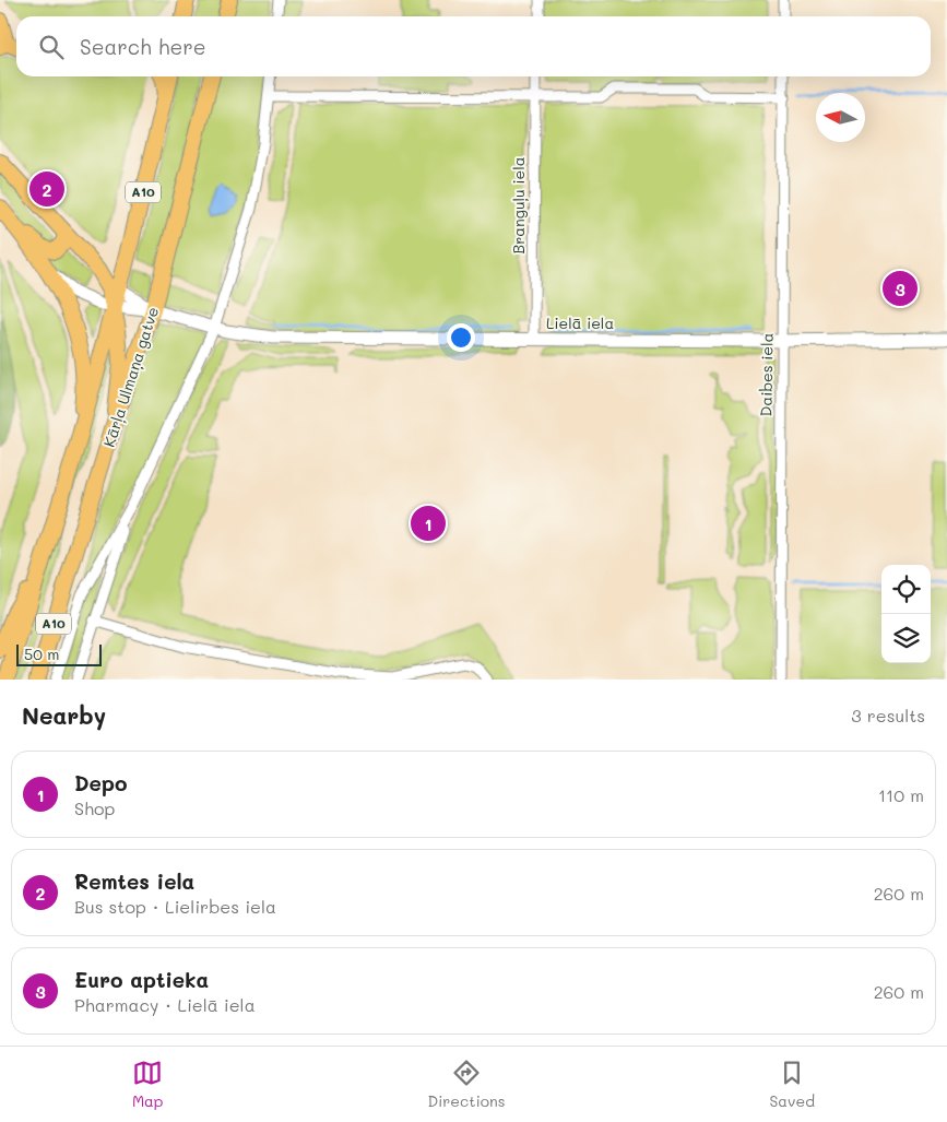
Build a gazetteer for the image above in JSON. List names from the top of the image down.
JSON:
{
  "streets": {
    "main road": ["A10", "Kārļa Ulmaņa gatve"],
    "street": ["Branguļu iela", "Lielā iela", "Daibes iela"]
  },
  "crossings": [
    ["Branguļu iela", "Lielā iela"],
    ["Lielā iela", "Daibes iela"],
    ["Lielā iela", "Kārļa Ulmaņa gatve"]
  ],
  "scale_bar": "50 m",
  "north": "left",
  "page": {
    "search": "Search here",
    "pins": ["2", "3", "1"],
    "scale": "50 m",
    "heading": ["Nearby", "3 results"],
    "list": [
      {
        "mark": "1",
        "name": "Depo",
        "note": "Shop",
        "value": "110 m"
      },
      {
        "mark": "2",
        "name": "Remtes iela",
        "note": "Bus stop · Lielirbes iela",
        "value": "260 m"
      },
      {
        "mark": "3",
        "name": "Euro aptieka",
        "note": "Pharmacy · Lielā iela",
        "value": "260 m"
      }
    ],
    "nav": ["Map", "Directions", "Saved"]
  }
}
